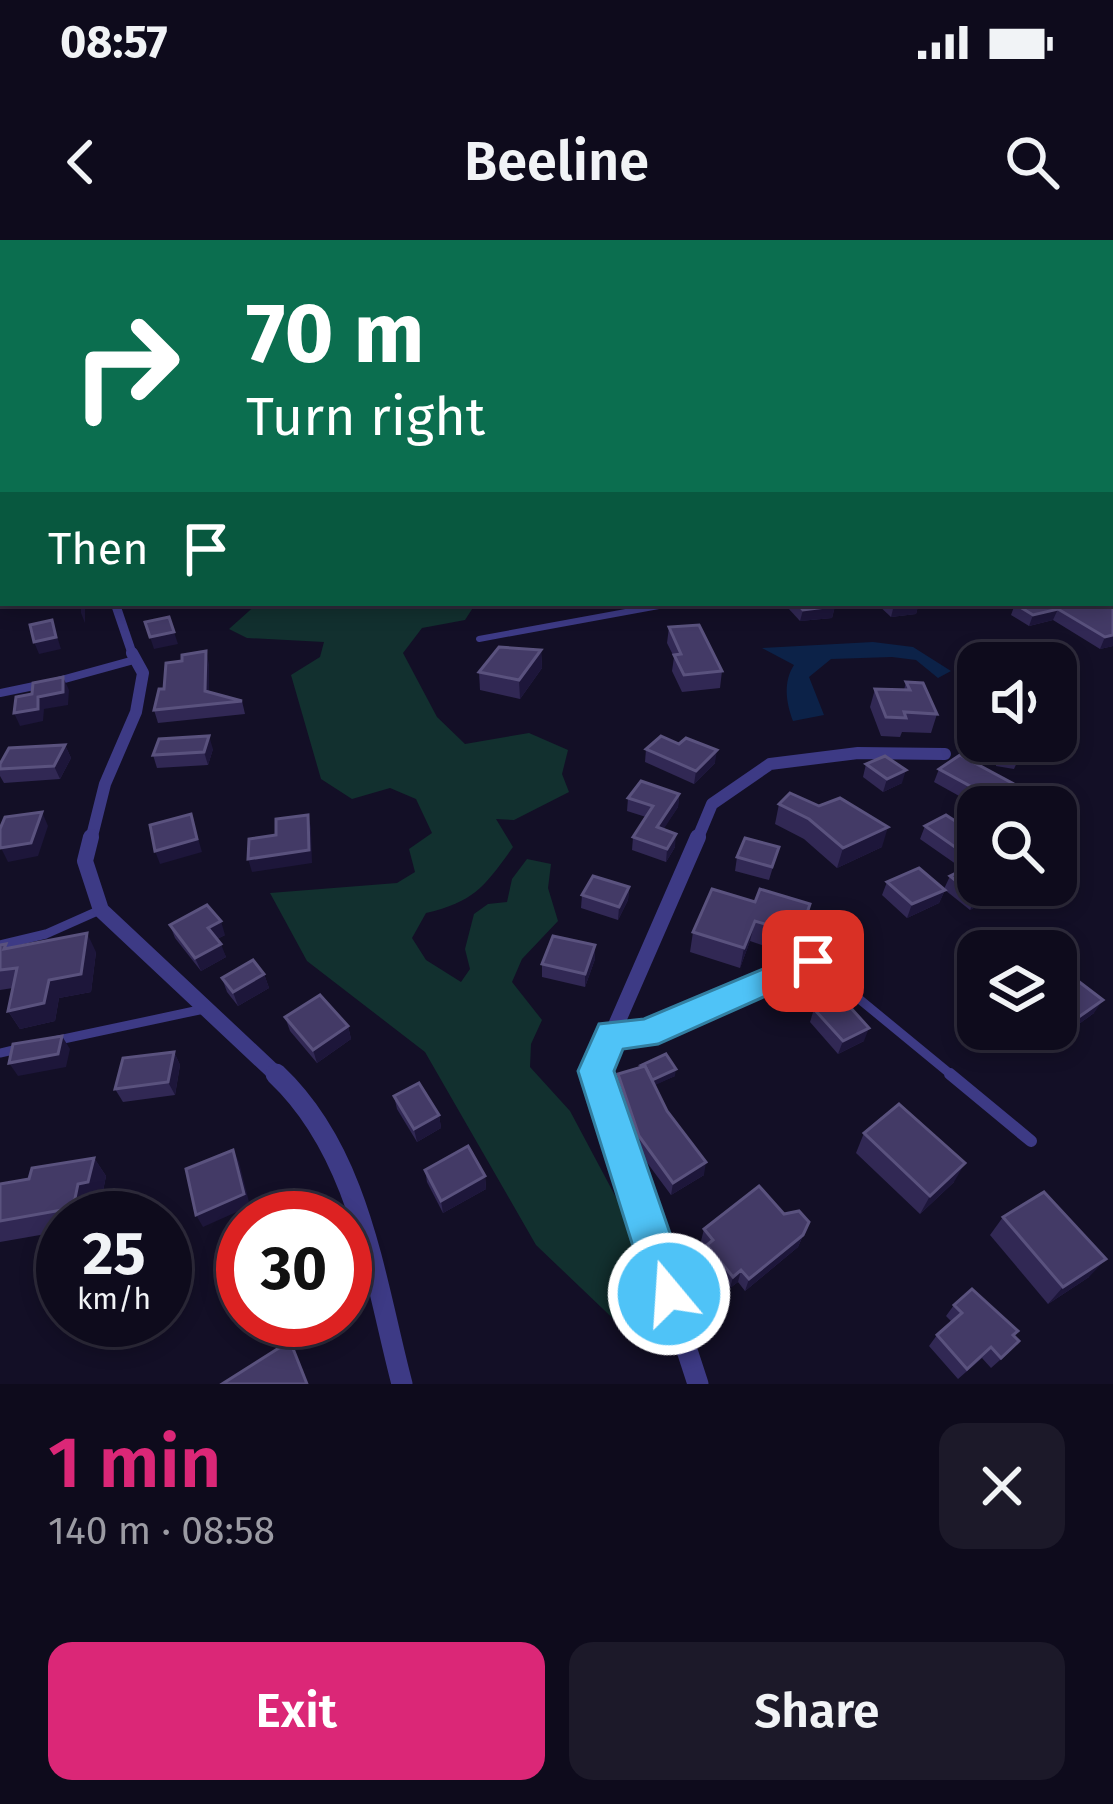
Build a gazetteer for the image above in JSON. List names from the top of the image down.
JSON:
{
  "page": {
    "status": "08:57",
    "header": "Beeline",
    "turn": ["70 m", "Turn right"],
    "then": "Then",
    "speed": "25 km/h",
    "limit": "30",
    "heading": ["1 min", "140 m · 08:58"],
    "buttons": ["Exit", "Share"]
  }
}
